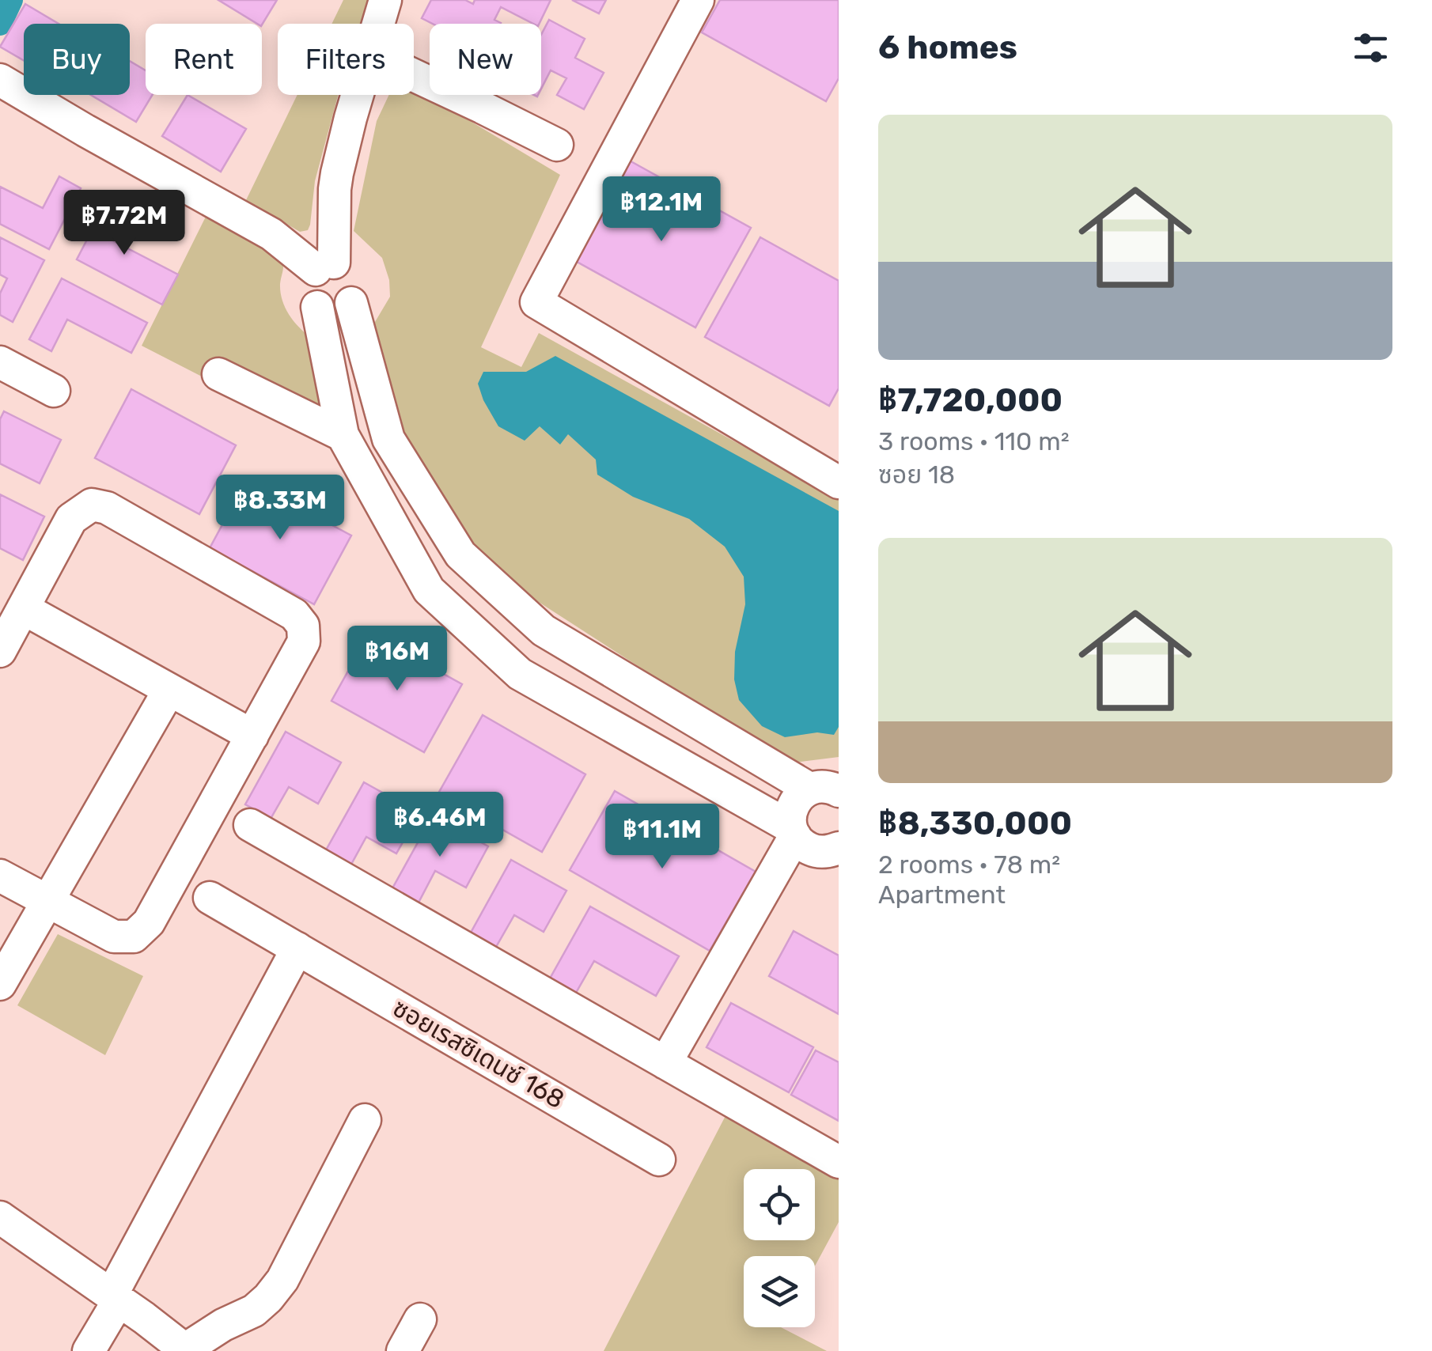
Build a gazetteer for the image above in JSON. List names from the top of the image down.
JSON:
{
  "streets": {
    "street": ["ซอยเรสซิเดนซ์ 168"]
  },
  "page": {
    "heading": "6 homes",
    "chip": [
      "Buy",
      "Rent",
      "Filters",
      "New"
    ],
    "list": [
      {
        "name": "฿7,720,000",
        "note": "3 rooms · 110 m² · ซอย 18"
      },
      {
        "name": "฿8,330,000",
        "note": "2 rooms · 78 m² · Apartment"
      }
    ],
    "price": [
      "฿12.1M",
      "฿7.72M",
      "฿8.33M",
      "฿16M",
      "฿6.46M",
      "฿11.1M"
    ]
  }
}
